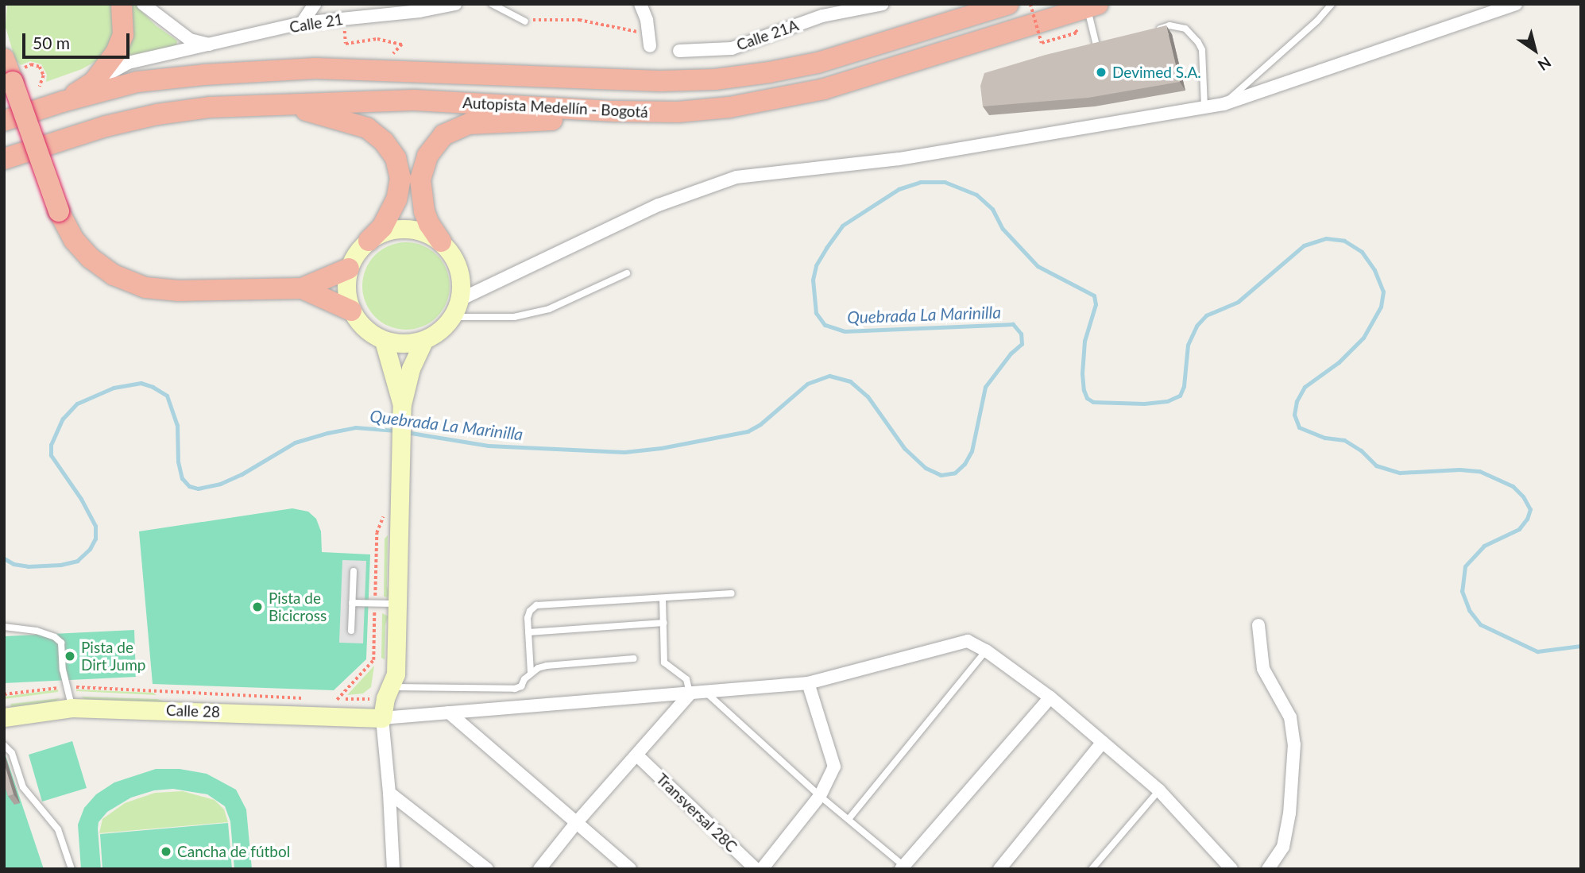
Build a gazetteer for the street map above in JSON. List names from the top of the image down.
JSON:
{
  "streets": {
    "highway": ["Autopista Medellín - Bogotá"],
    "main road": ["Calle 28"],
    "street": ["Calle 21", "Calle 21A", "Transversal 28C"]
  },
  "water": ["Quebrada La Marinilla"],
  "places": [
    "Devimed S.A.",
    "Pista de Bicicross",
    "Pista de Dirt Jump",
    "Cancha de fútbol"
  ],
  "scale_bar": "50 m",
  "north": "bottom right"
}
